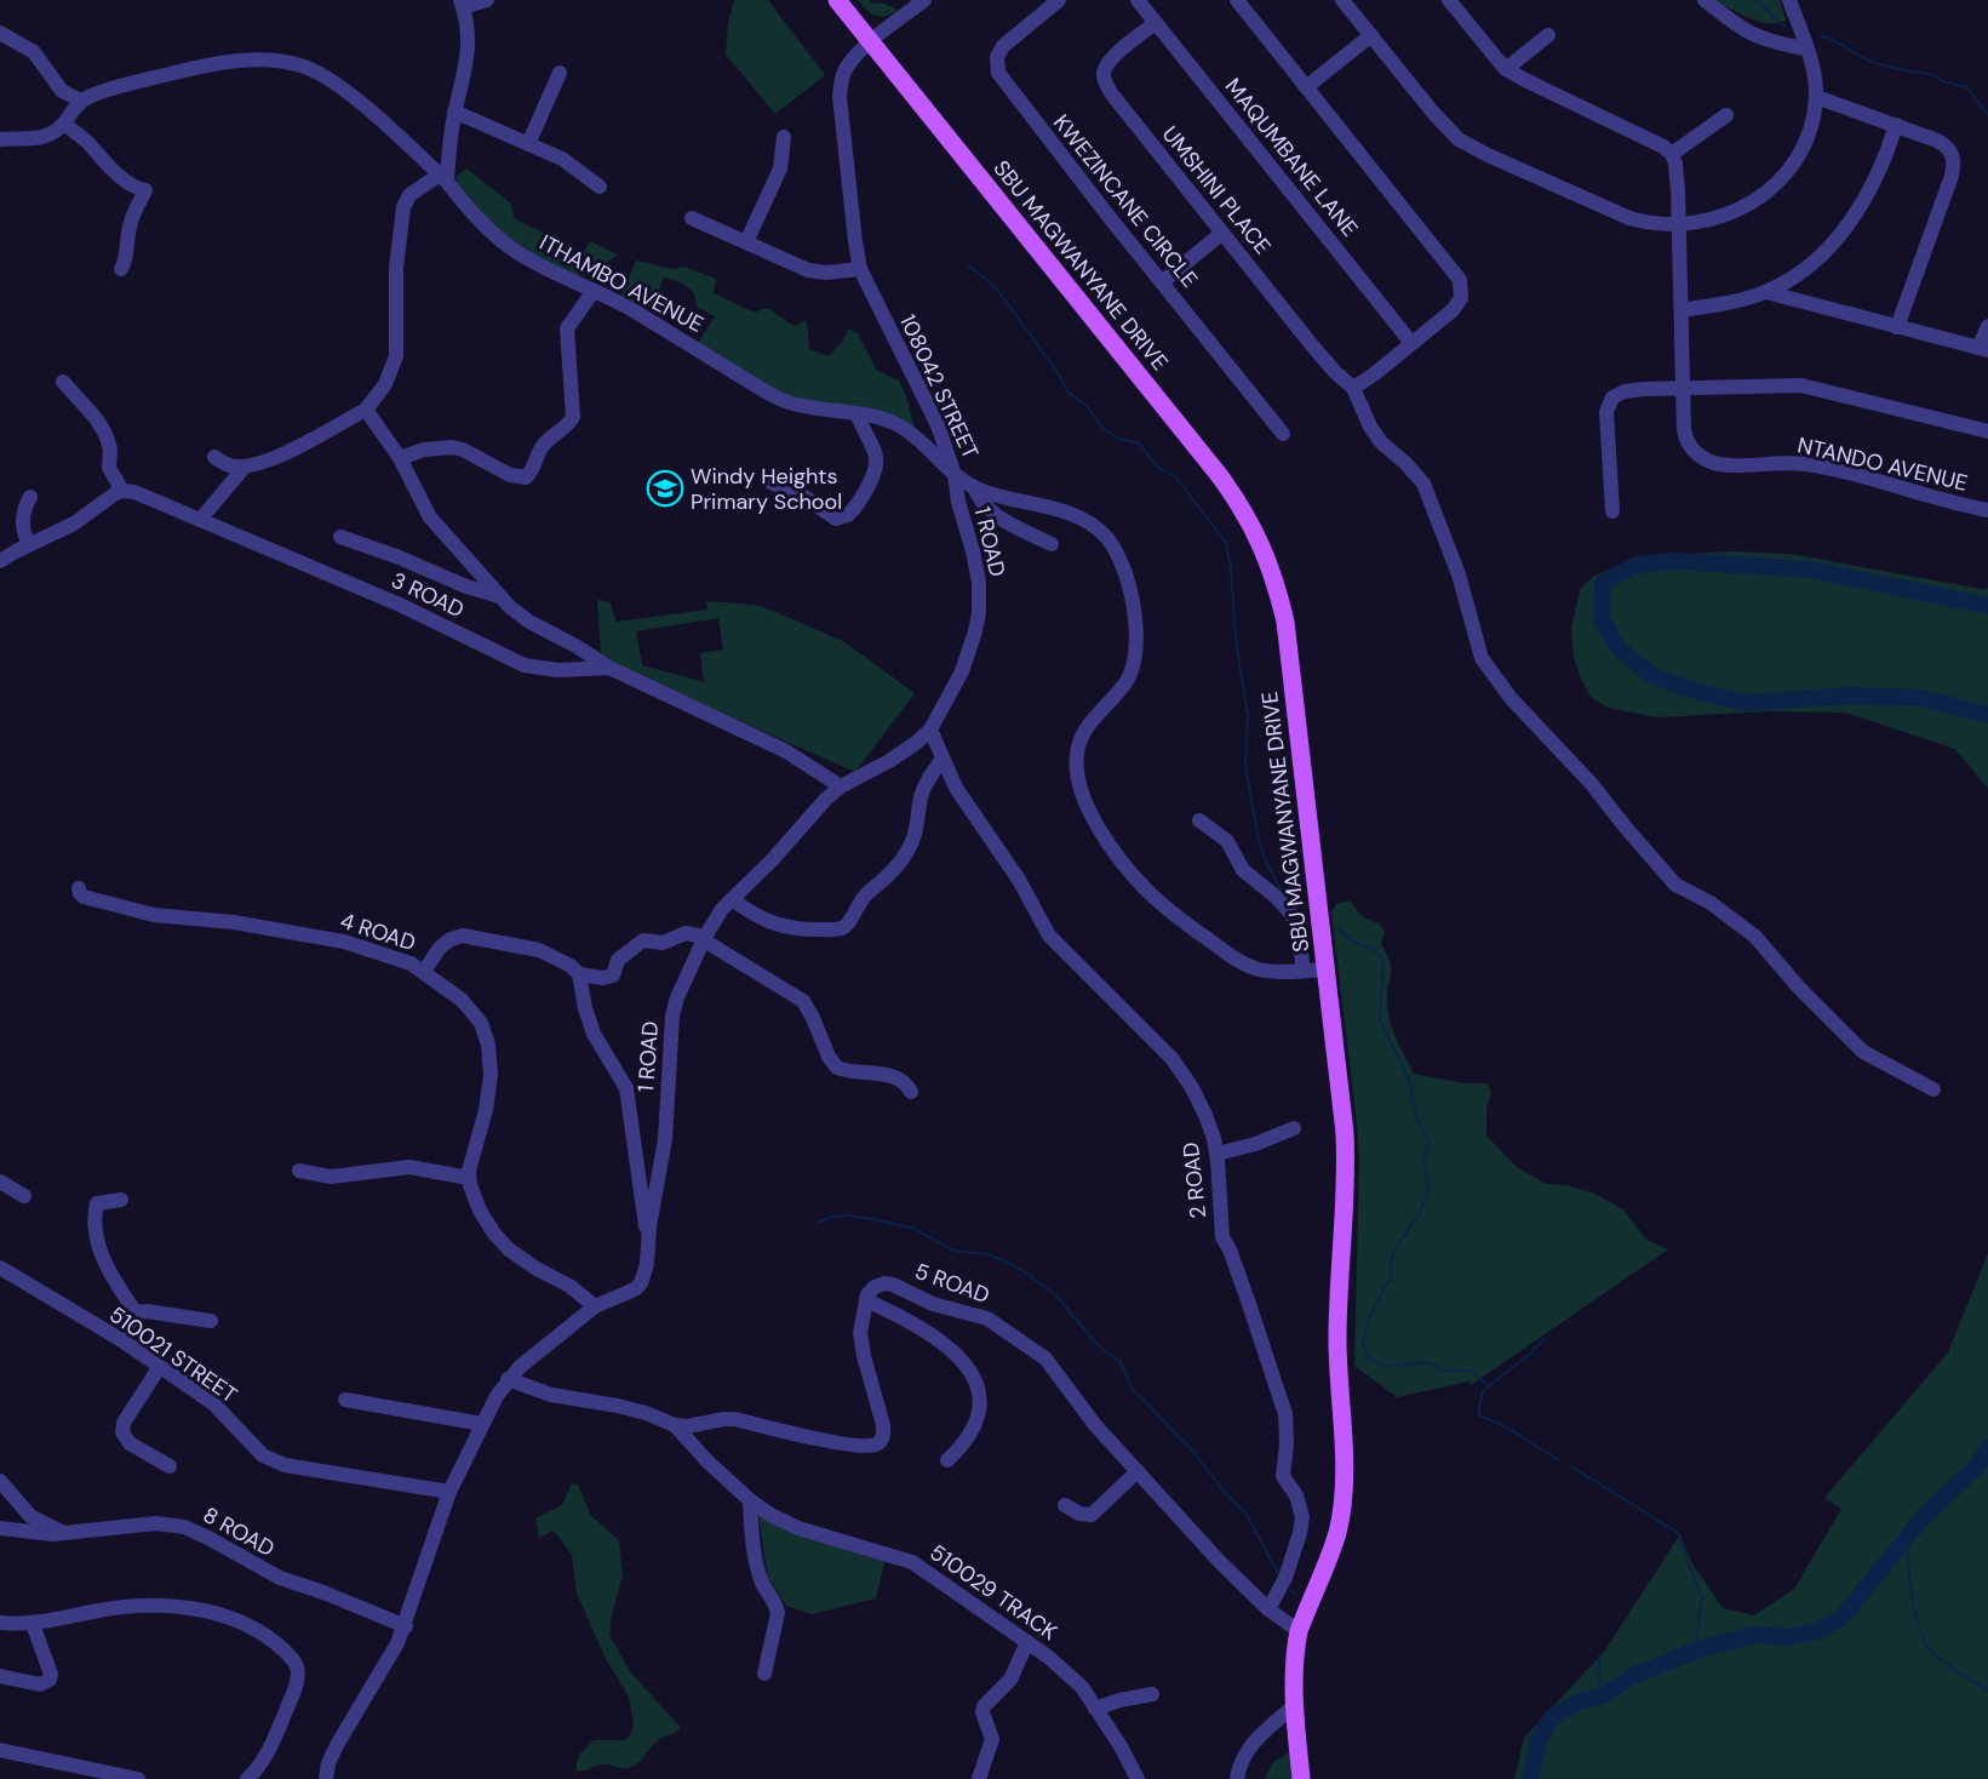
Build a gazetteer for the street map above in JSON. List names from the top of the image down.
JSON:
{
  "streets": {
    "main road": ["SBU MAGWANYANE DRIVE"],
    "street": [
      "MAQUMBANE LANE",
      "UMSHINI PLACE",
      "KWEZINCANE CIRCLE",
      "ITHAMBO AVENUE",
      "108042 STREET",
      "NTANDO AVENUE",
      "1 ROAD",
      "3 ROAD",
      "4 ROAD",
      "2 ROAD",
      "5 ROAD",
      "510021 STREET",
      "8 ROAD",
      "510029 TRACK"
    ]
  },
  "crossings": [
    ["MAQUMBANE LANE", "UMSHINI PLACE"],
    ["SBU MAGWANYANE DRIVE", "108042 STREET"],
    ["SBU MAGWANYANE DRIVE", "5 ROAD"],
    ["ITHAMBO AVENUE", "108042 STREET"],
    ["ITHAMBO AVENUE", "1 ROAD"],
    ["108042 STREET", "1 ROAD"],
    ["1 ROAD", "3 ROAD"],
    ["1 ROAD", "2 ROAD"],
    ["1 ROAD", "510021 STREET"],
    ["1 ROAD", "8 ROAD"],
    ["2 ROAD", "5 ROAD"]
  ],
  "places": {
    "school or university": ["Windy Heights Primary School"]
  }
}
